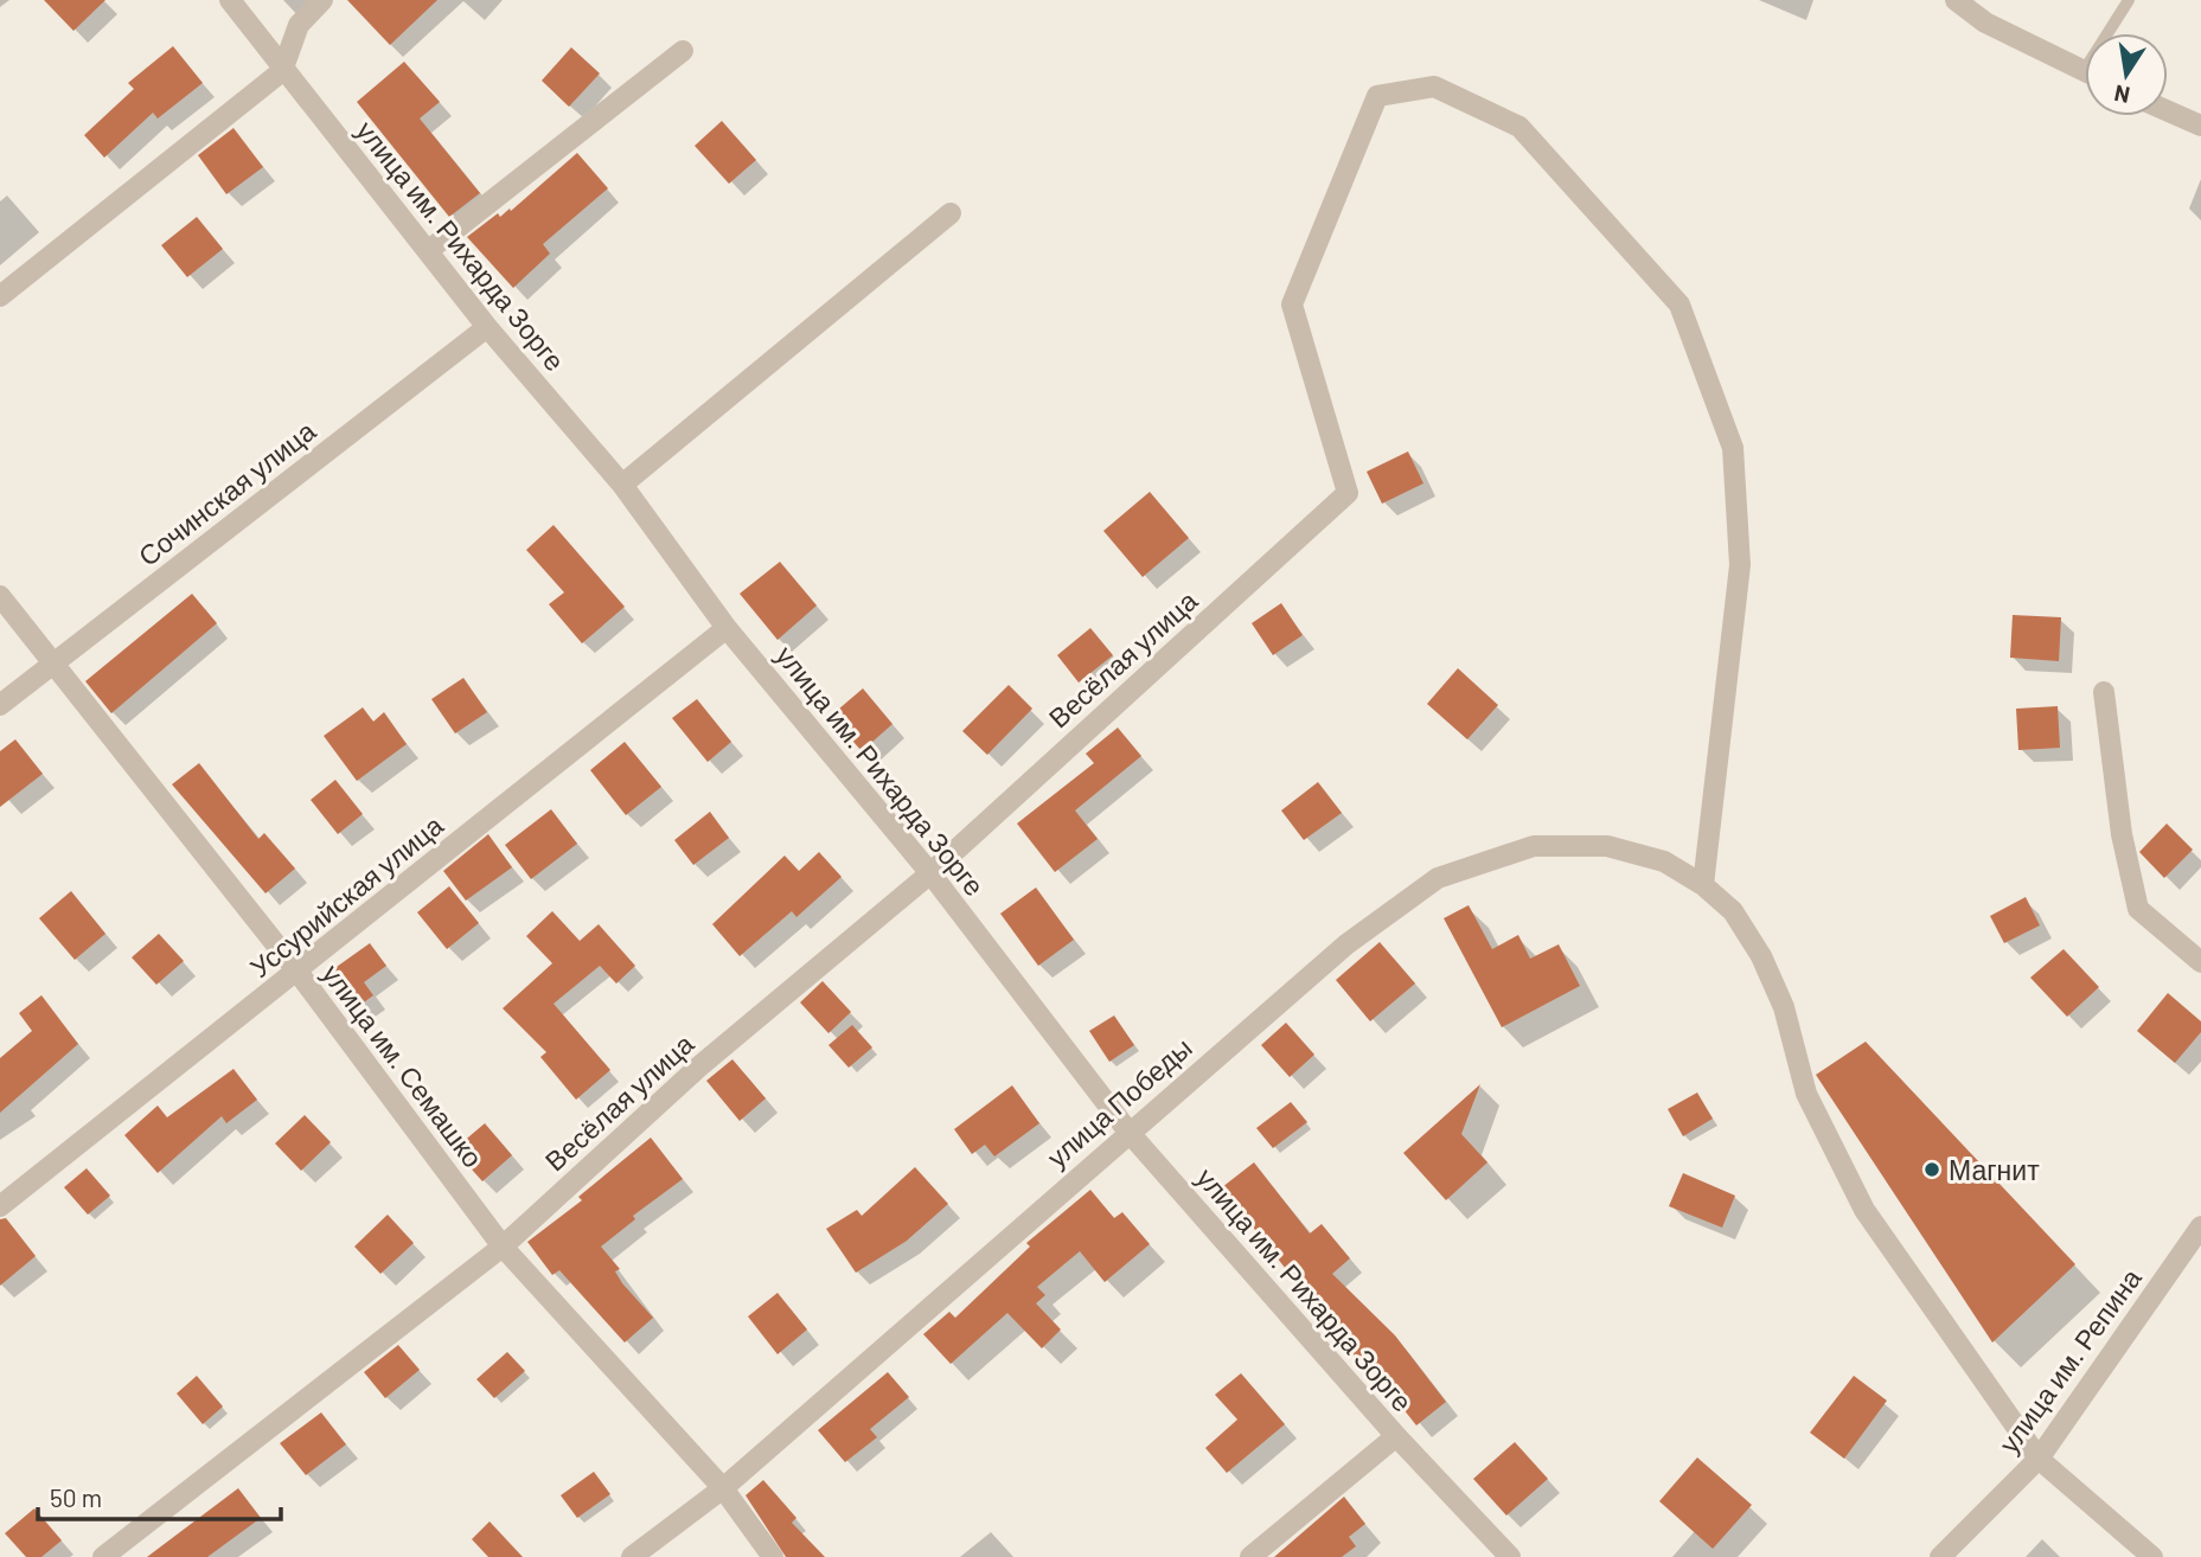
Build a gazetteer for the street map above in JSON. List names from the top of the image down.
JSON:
{
  "streets": {
    "street": [
      "улица им. Рихарда Зорге",
      "Сочинская улица",
      "Весёлая улица",
      "Уссурийская улица",
      "улица им. Семашко",
      "улица Победы",
      "улица им. Репина"
    ]
  },
  "crossings": [
    ["улица им. Рихарда Зорге", "Сочинская улица"],
    ["улица им. Рихарда Зорге", "Весёлая улица"],
    ["улица им. Рихарда Зорге", "Уссурийская улица"],
    ["улица им. Рихарда Зорге", "улица Победы"],
    ["Сочинская улица", "улица им. Семашко"],
    ["Весёлая улица", "улица им. Семашко"],
    ["Весёлая улица", "улица Победы"],
    ["Уссурийская улица", "улица им. Семашко"],
    ["улица им. Семашко", "улица Победы"],
    ["улица Победы", "улица им. Репина"]
  ],
  "places": ["Магнит"],
  "scale_bar": "50 m",
  "north": "bottom"
}
